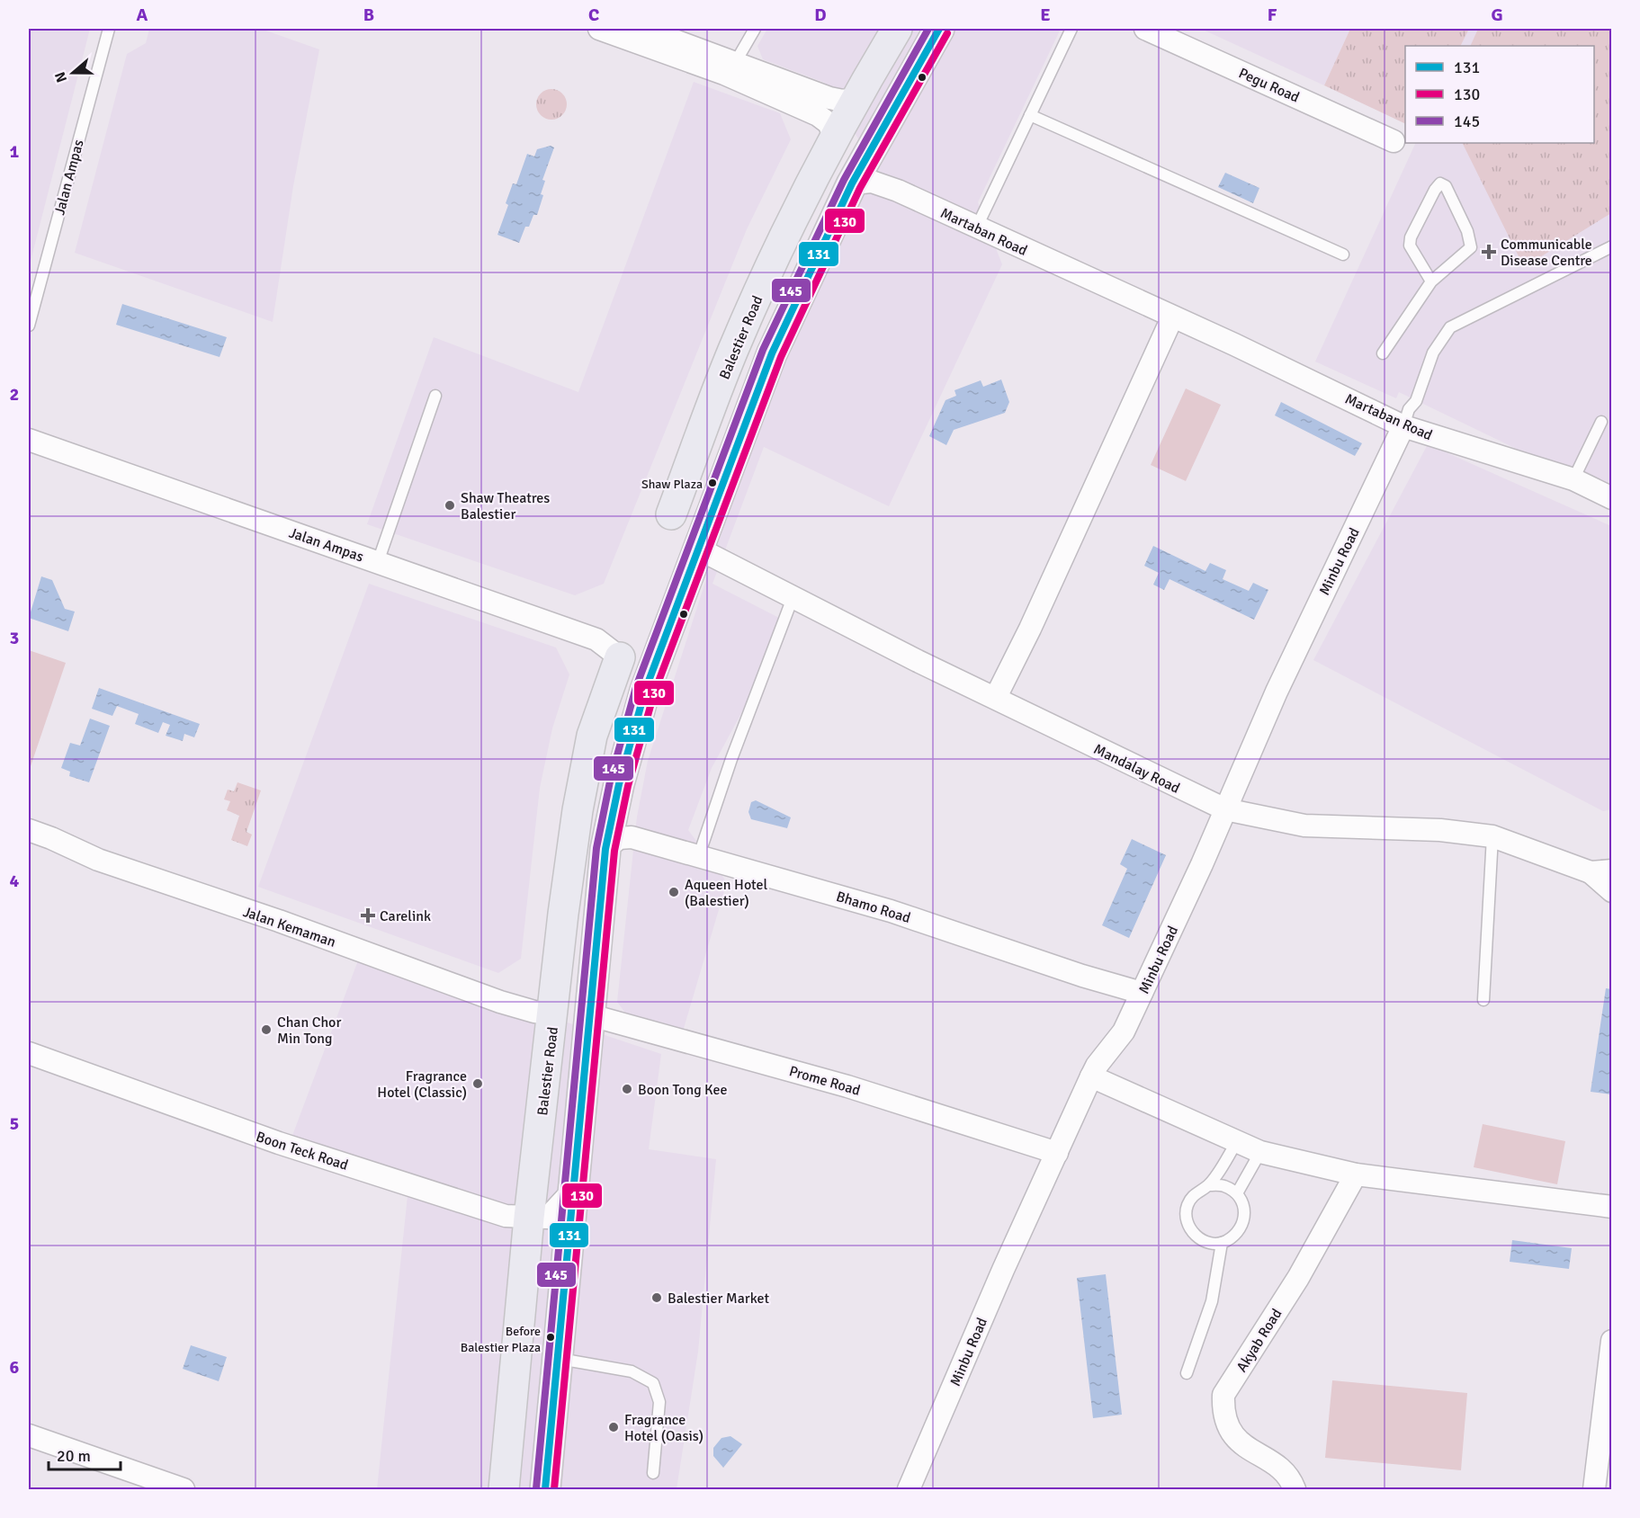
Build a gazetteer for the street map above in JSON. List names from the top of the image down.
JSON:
{
  "streets": {
    "main road": ["Balestier Road"],
    "street": [
      "Pegu Road",
      "Jalan Ampas",
      "Martaban Road",
      "Minbu Road",
      "Mandalay Road",
      "Bhamo Road",
      "Jalan Kemaman",
      "Prome Road",
      "Boon Teck Road",
      "Akyab Road"
    ]
  },
  "crossings": [
    ["Jalan Ampas", "Balestier Road"],
    ["Martaban Road", "Minbu Road"],
    ["Balestier Road", "Jalan Kemaman"],
    ["Balestier Road", "Boon Teck Road"],
    ["Minbu Road", "Mandalay Road"],
    ["Minbu Road", "Bhamo Road"],
    ["Minbu Road", "Prome Road"]
  ],
  "places": {
    "health": ["Communicable Disease Centre", "Carelink"],
    "other": [
      "Shaw Plaza",
      "Shaw Theatres Balestier",
      "Aqueen Hotel (Balestier)",
      "Chan Chor Min Tong",
      "Fragrance Hotel (Classic)",
      "Boon Tong Kee",
      "Balestier Market",
      "Before Balestier Plaza",
      "Fragrance Hotel (Oasis)"
    ]
  },
  "lines": ["transit line 131", "transit line 145", "transit line 130"],
  "legend": ["131", "130", "145"],
  "scale_bar": "20 m",
  "north": "left",
  "grid": {
    "columns": [
      "A",
      "B",
      "C",
      "D",
      "E",
      "F",
      "G"
    ],
    "rows": [
      "1",
      "2",
      "3",
      "4",
      "5",
      "6"
    ]
  }
}
